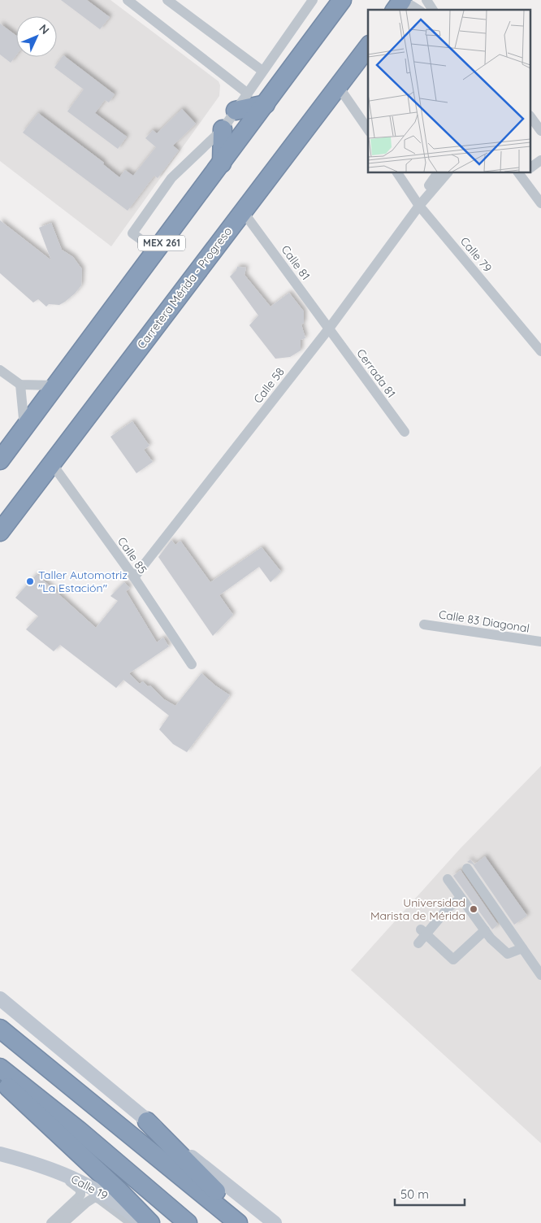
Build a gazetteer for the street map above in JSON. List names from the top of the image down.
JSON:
{
  "streets": {
    "highway": ["MEX 261", "Carretera Mérida - Progreso"],
    "main road": ["Calle 19"],
    "street": [
      "Calle 79",
      "Calle 81",
      "Cerrada 81",
      "Calle 58",
      "Calle 85",
      "Calle 83 Diagonal"
    ]
  },
  "crossings": [
    ["Calle 79", "Calle 58"],
    ["Calle 81", "Carretera Mérida - Progreso"],
    ["Calle 81", "Cerrada 81"],
    ["Calle 81", "Calle 58"],
    ["Carretera Mérida - Progreso", "Calle 85"],
    ["Cerrada 81", "Calle 58"],
    ["Calle 58", "Calle 85"]
  ],
  "places": ["Taller Automotriz \"La Estación\"", "Universidad Marista de Mérida"],
  "scale_bar": "50 m",
  "north": "top right"
}
